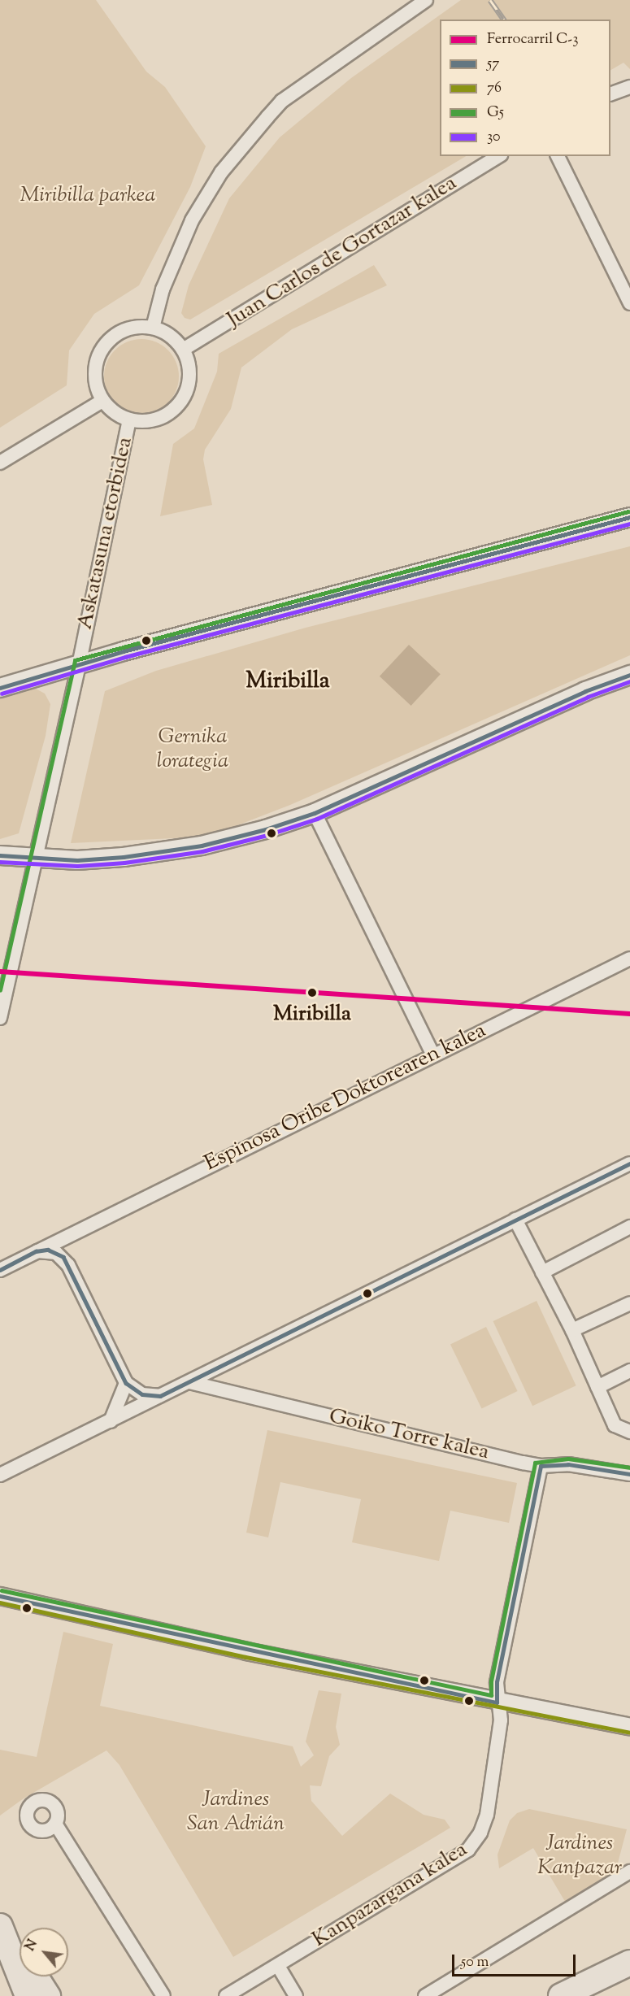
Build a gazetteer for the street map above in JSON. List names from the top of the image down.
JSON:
{
  "streets": {
    "street": [
      "Juan Carlos de Gortazar kalea",
      "Askatasuna etorbidea",
      "Espinosa Oribe Doktorearen kalea",
      "Goiko Torre kalea",
      "Kanpazargana kalea"
    ]
  },
  "crossings": [
    ["Juan Carlos de Gortazar kalea", "Askatasuna etorbidea"],
    ["Goiko Torre kalea", "Kanpazargana kalea"]
  ],
  "districts": ["Miribilla"],
  "parks": [
    "Miribilla parkea",
    "Gernika lorategia",
    "Jardines San Adrián",
    "Jardines Kanpazar"
  ],
  "places": ["Miribilla"],
  "lines": [
    "transit line G5",
    "transit line 57",
    "transit line 30",
    "rail line C-3",
    "transit line 76"
  ],
  "legend": [
    "Ferrocarril C-3",
    "57",
    "76",
    "G5",
    "30"
  ],
  "scale_bar": "50 m",
  "north": "top left"
}
